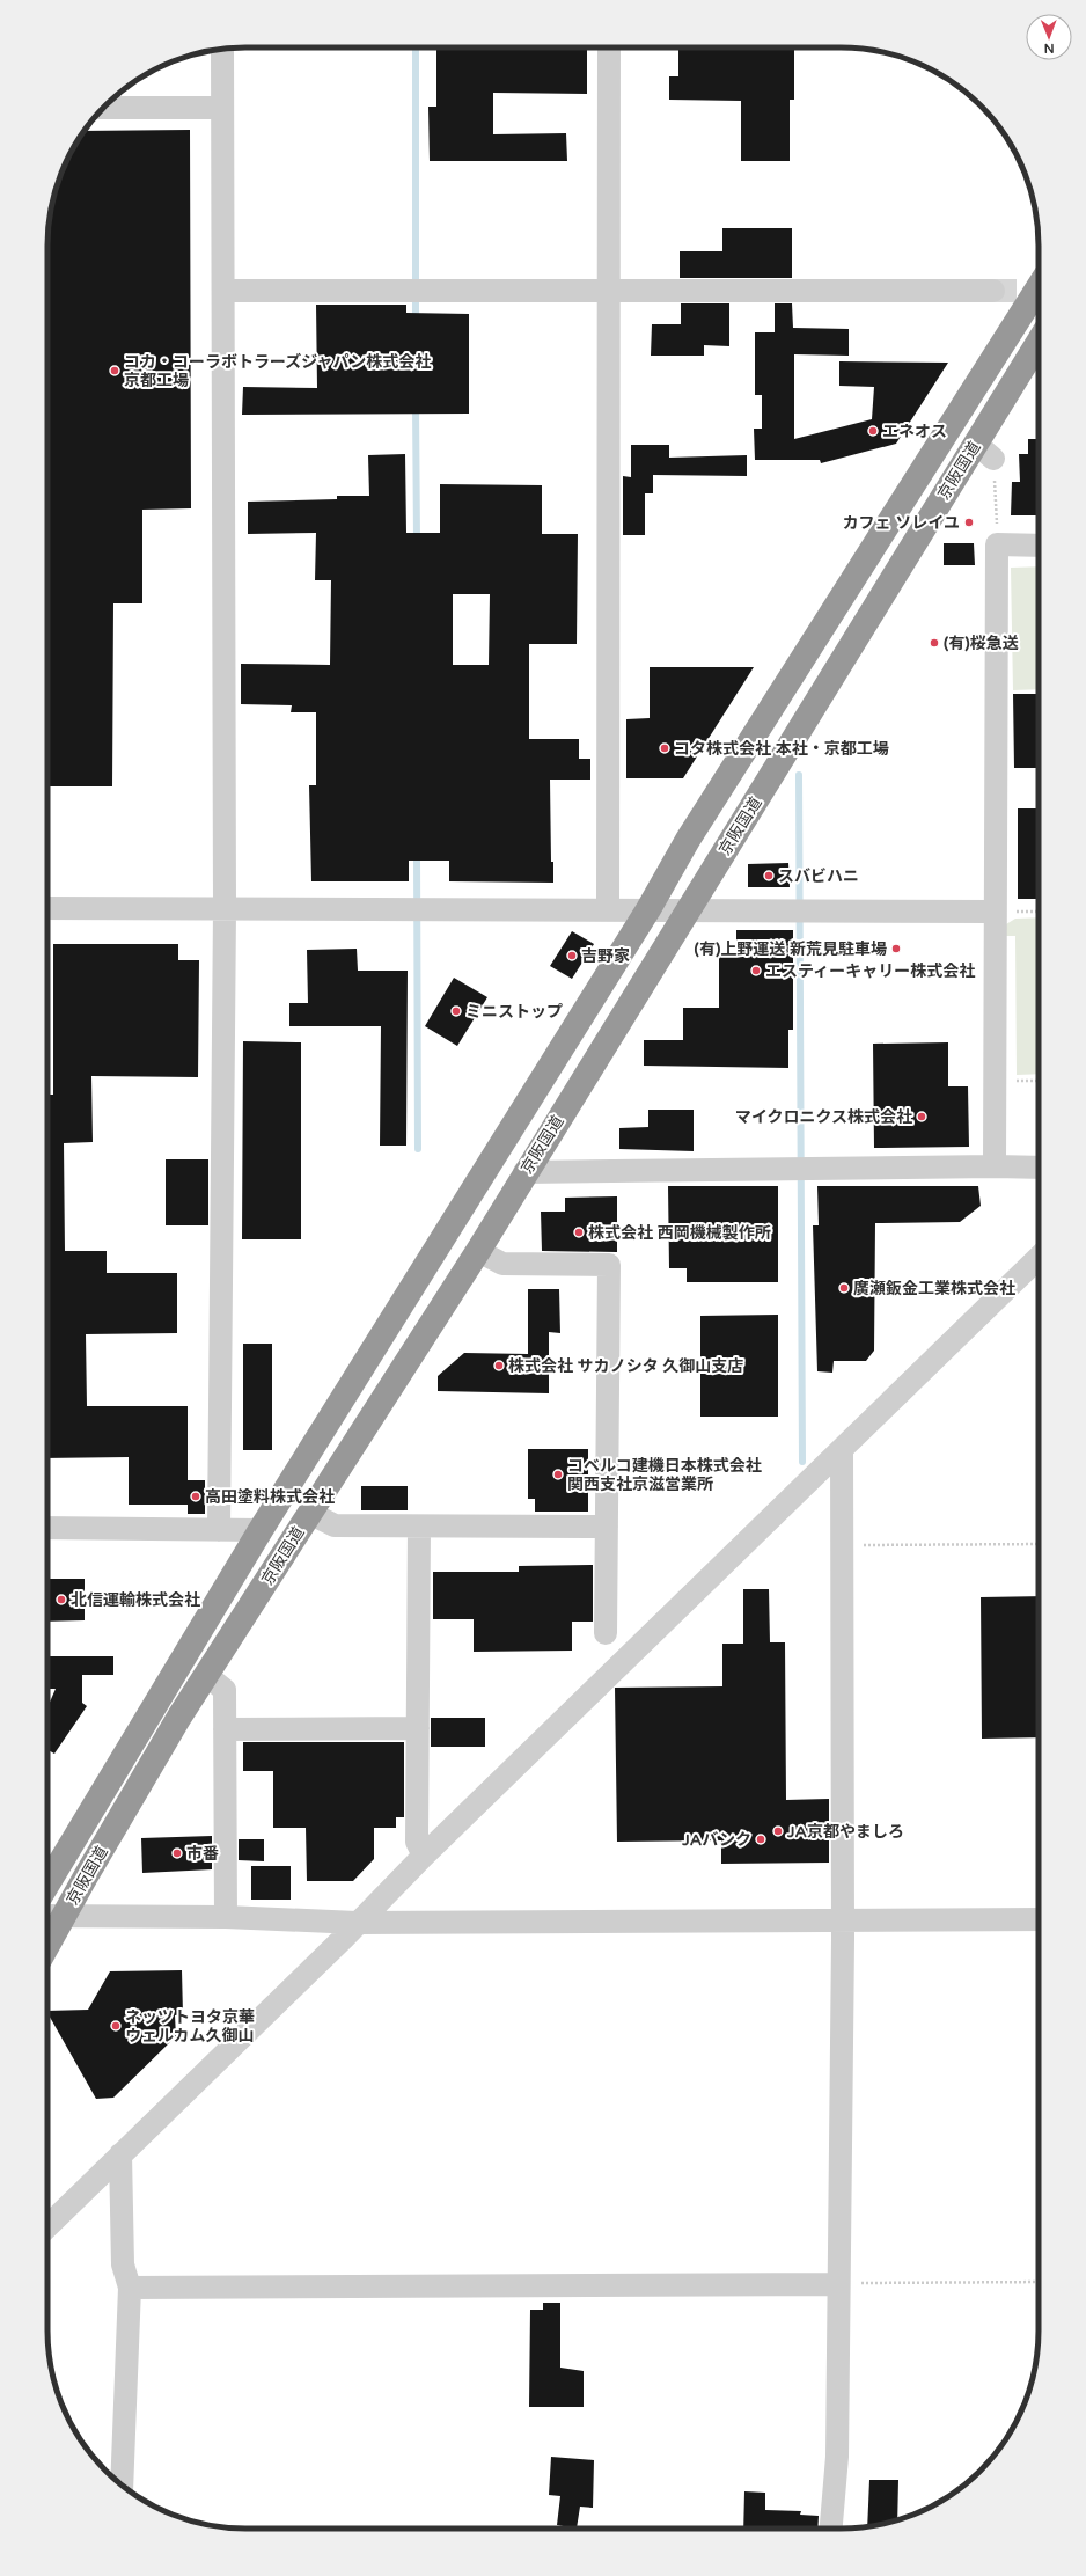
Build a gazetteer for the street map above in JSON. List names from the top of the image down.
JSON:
{
  "streets": {
    "highway": ["京阪国道"]
  },
  "places": [
    "コカ・コーラボトラーズジャパン株式会社 京都工場",
    "エネオス",
    "カフェ ソレイユ",
    "(有)桜急送",
    "コタ株式会社 本社・京都工場",
    "スバビハニ",
    "(有)上野運送 新荒見駐車場",
    "吉野家",
    "エスティーキャリー株式会社",
    "ミニストップ",
    "マイクロニクス株式会社",
    "株式会社 西岡機械製作所",
    "廣瀬鈑金工業株式会社",
    "株式会社 サカノシタ 久御山支店",
    "コベルコ建機日本株式会社 関西支社京滋営業所",
    "高田塗料株式会社",
    "北信運輸株式会社",
    "JA京都やましろ",
    "JAバンク",
    "市番",
    "ネッツトヨタ京華 ウェルカム久御山"
  ],
  "north": "bottom"
}
